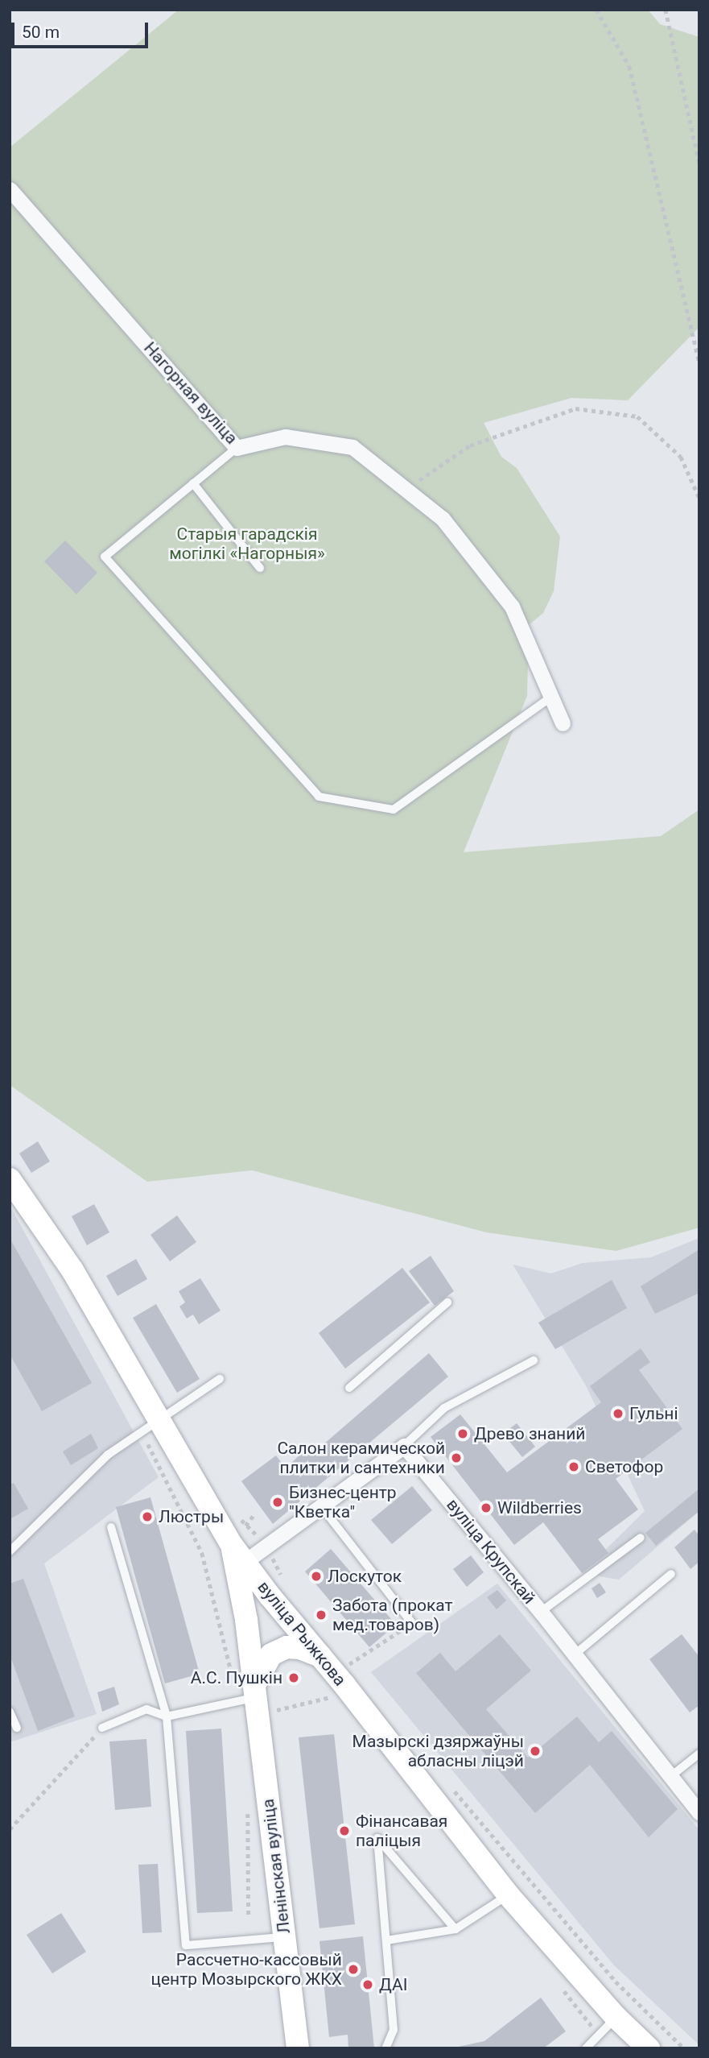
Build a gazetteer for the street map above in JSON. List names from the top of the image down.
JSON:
{
  "streets": {
    "main road": ["вуліца Рыжкова", "Ленінская вуліца"],
    "street": ["Нагорная вуліца", "вуліца Крупскай"]
  },
  "crossings": [
    ["вуліца Рыжкова", "Ленінская вуліца"]
  ],
  "parks": ["Старыя гарадскія могілкі «Нагорныя»"],
  "places": [
    "Гульнi",
    "Древо знаний",
    "Салон керамической плитки и сантехники",
    "Светофор",
    "Бизнес-центр \"Кветка\"",
    "Wildberries",
    "Люстры",
    "Лоскуток",
    "Забота (прокат мед.товаров)",
    "А.С. Пушкін",
    "Мазырскі дзяржаўны абласны ліцэй",
    "Фінансавая паліцыя",
    "Рассчетно-кассовый центр Мозырского ЖКХ",
    "ДАІ"
  ],
  "scale_bar": "50 m"
}
